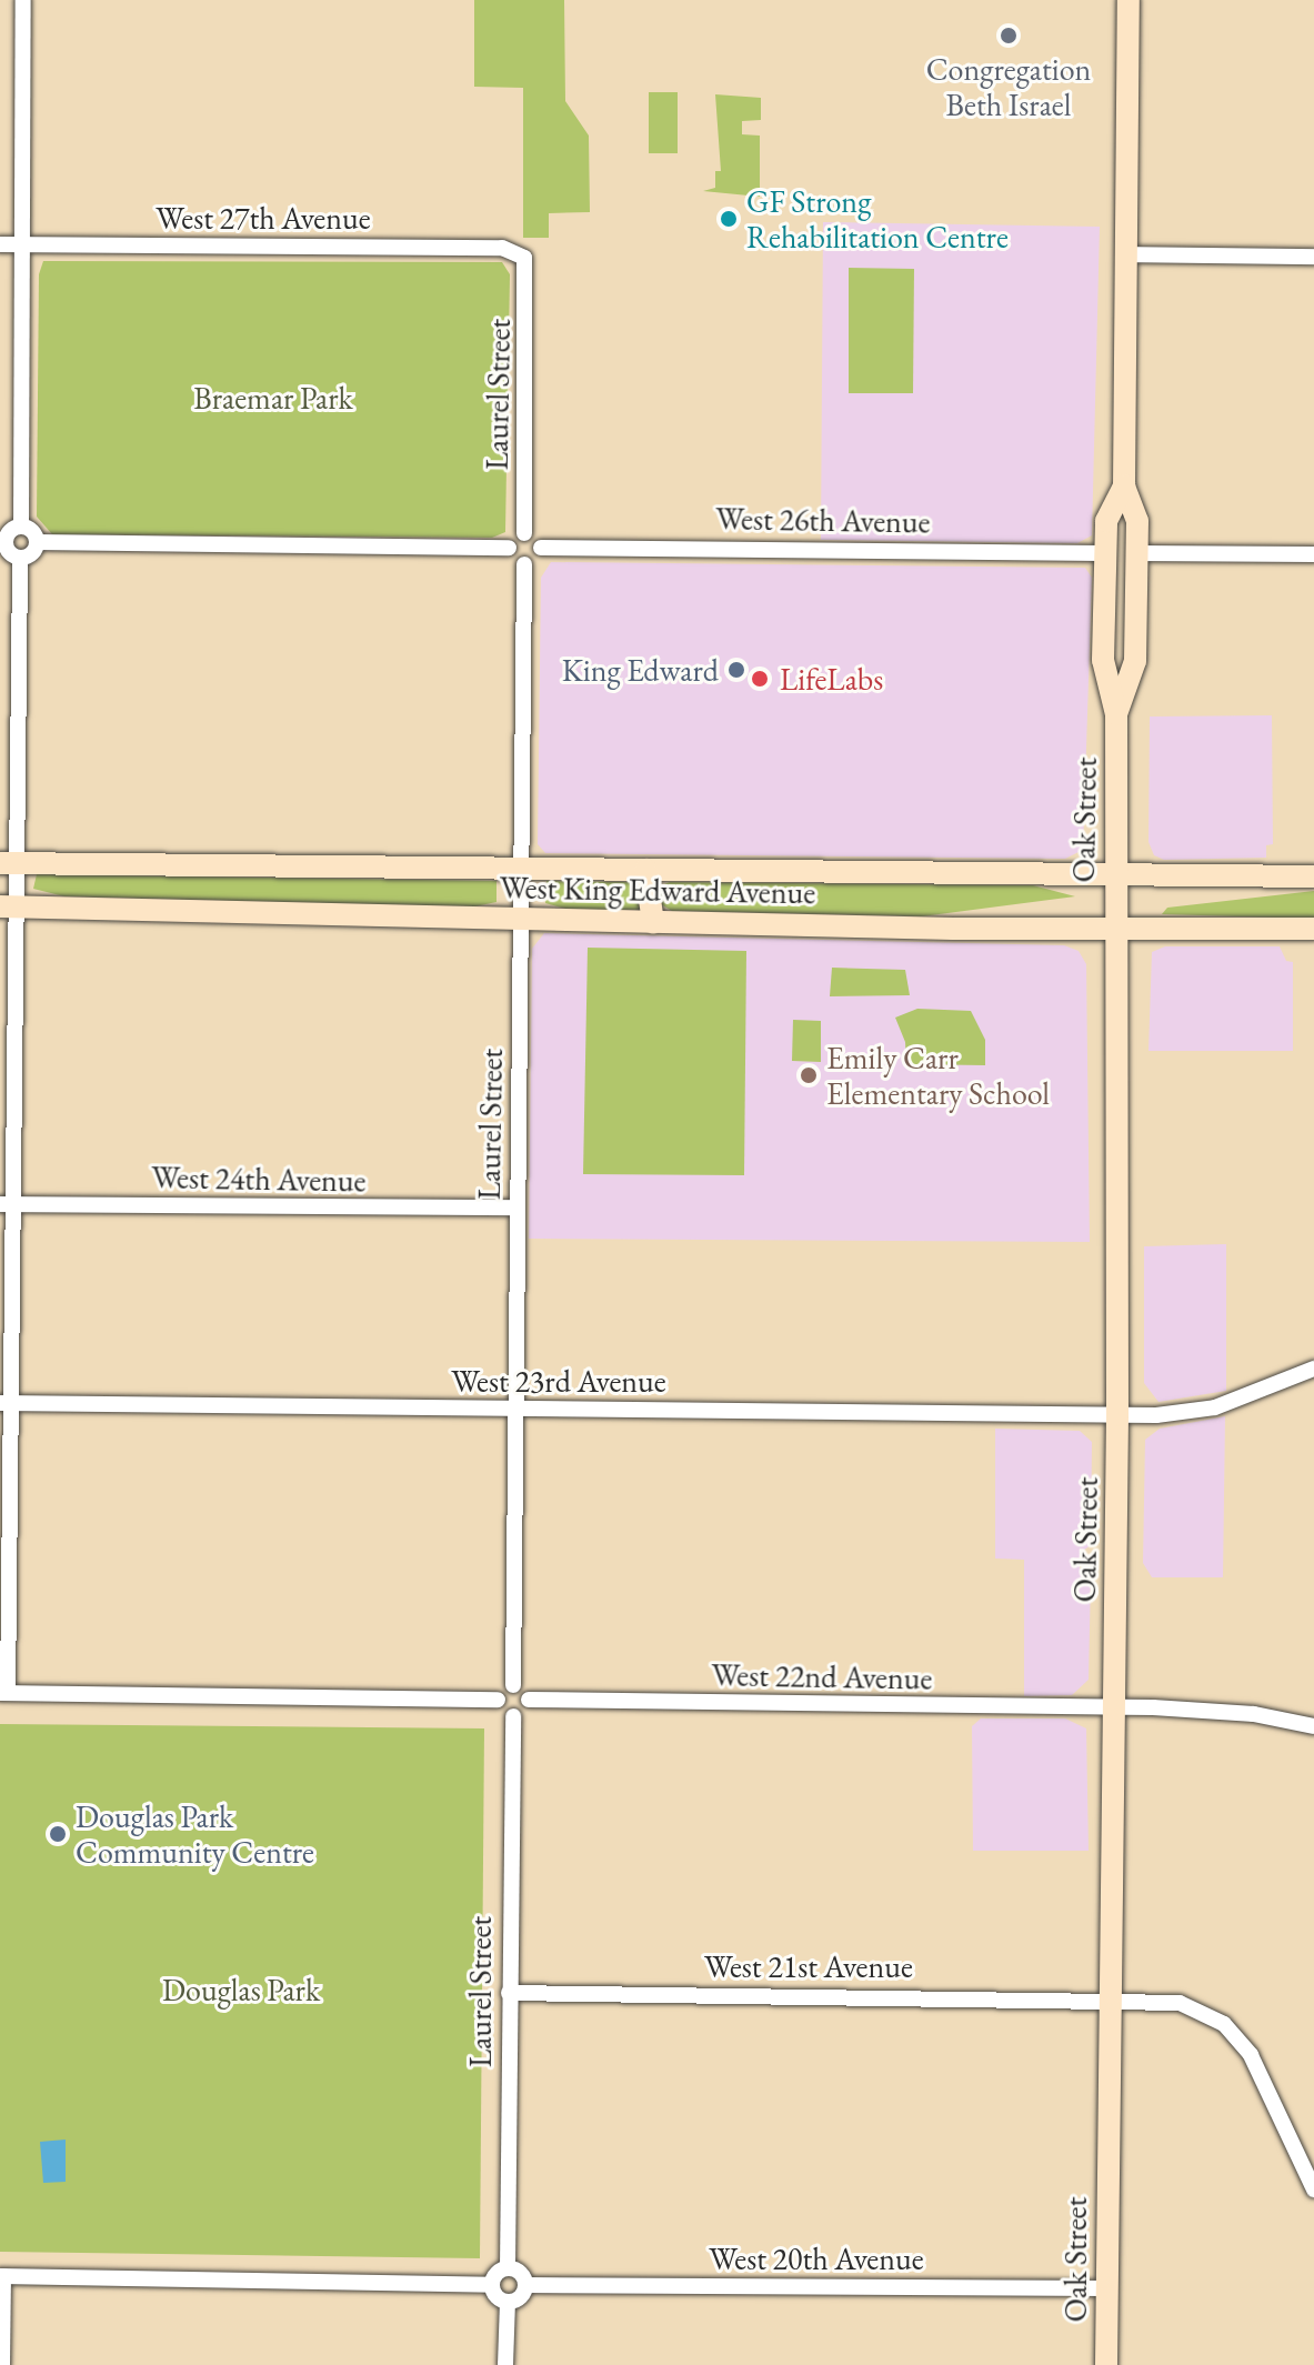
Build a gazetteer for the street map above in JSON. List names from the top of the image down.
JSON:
{
  "streets": {
    "main road": ["Oak Street", "West King Edward Avenue"],
    "street": [
      "West 27th Avenue",
      "Laurel Street",
      "West 26th Avenue",
      "West 24th Avenue",
      "West 23rd Avenue",
      "West 22nd Avenue",
      "West 21st Avenue",
      "West 20th Avenue"
    ]
  },
  "crossings": [
    ["West 27th Avenue", "Laurel Street"],
    ["Laurel Street", "West 26th Avenue"],
    ["Laurel Street", "West King Edward Avenue"],
    ["Laurel Street", "West 24th Avenue"],
    ["Laurel Street", "West 23rd Avenue"],
    ["Laurel Street", "West 22nd Avenue"],
    ["Laurel Street", "West 21st Avenue"],
    ["Laurel Street", "West 20th Avenue"],
    ["West 26th Avenue", "Oak Street"],
    ["Oak Street", "West King Edward Avenue"],
    ["Oak Street", "West 23rd Avenue"],
    ["Oak Street", "West 22nd Avenue"],
    ["Oak Street", "West 21st Avenue"],
    ["Oak Street", "West 20th Avenue"]
  ],
  "parks": ["Braemar Park", "Douglas Park"],
  "places": [
    "Congregation Beth Israel",
    "GF Strong Rehabilitation Centre",
    "King Edward",
    "LifeLabs",
    "Emily Carr Elementary School",
    "Douglas Park Community Centre"
  ]
}
